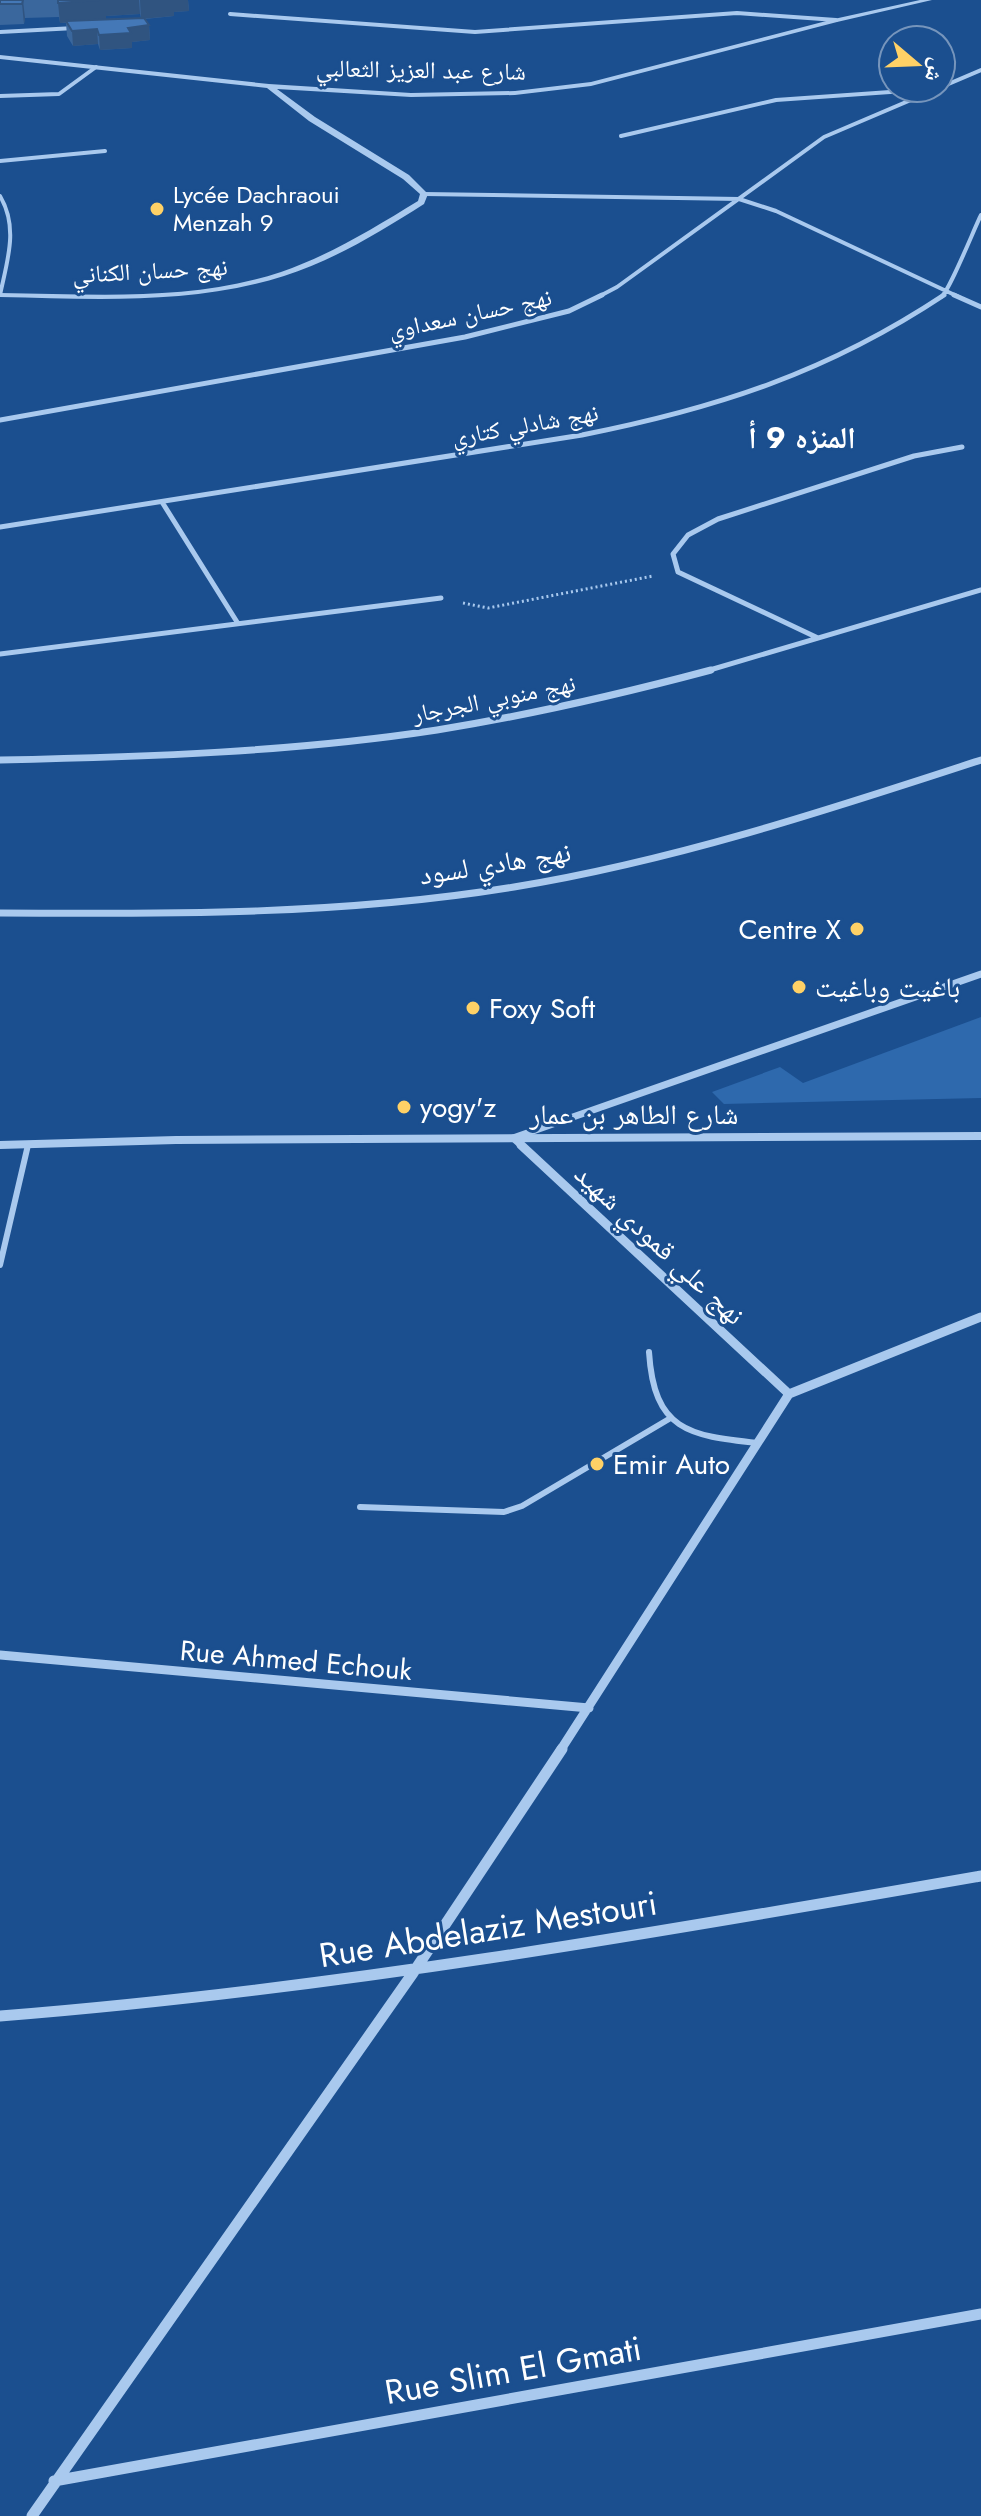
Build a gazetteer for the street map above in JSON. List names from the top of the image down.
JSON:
{
  "streets": {
    "street": [
      "شارع عبد العزيز الثعالبي",
      "نهج حسان الكناني",
      "نهج حسان سعداوي",
      "نهج شادلي كتاري",
      "نهج منوبي الجرجار",
      "نهج هادي لسود",
      "شارع الطاهر بن عمار",
      "نهج علي قمودي شهيد",
      "Rue Ahmed Echouk",
      "Rue Abdelaziz Mestouri",
      "Rue Slim El Gmati"
    ]
  },
  "crossings": [
    ["شارع الطاهر بن عمار", "نهج علي قمودي شهيد"]
  ],
  "districts": ["المنزه 9 أ"],
  "places": [
    "Lycée Dachraoui Menzah 9",
    "Centre X",
    "باغيت وباغيت",
    "Foxy Soft",
    "yogy'z",
    "Emir Auto"
  ],
  "north": "right"
}
